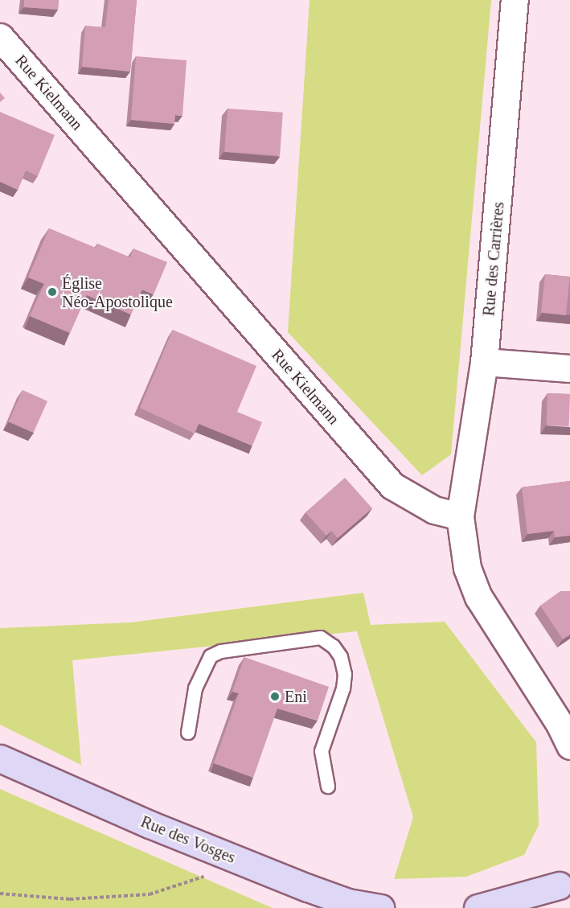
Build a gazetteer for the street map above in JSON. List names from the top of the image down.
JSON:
{
  "streets": {
    "main road": ["Rue des Vosges"],
    "street": ["Rue Kielmann", "Rue des Carrières"]
  },
  "crossings": [
    ["Rue Kielmann", "Rue des Carrières"]
  ],
  "places": ["Église Néo-Apostolique", "Eni"]
}
